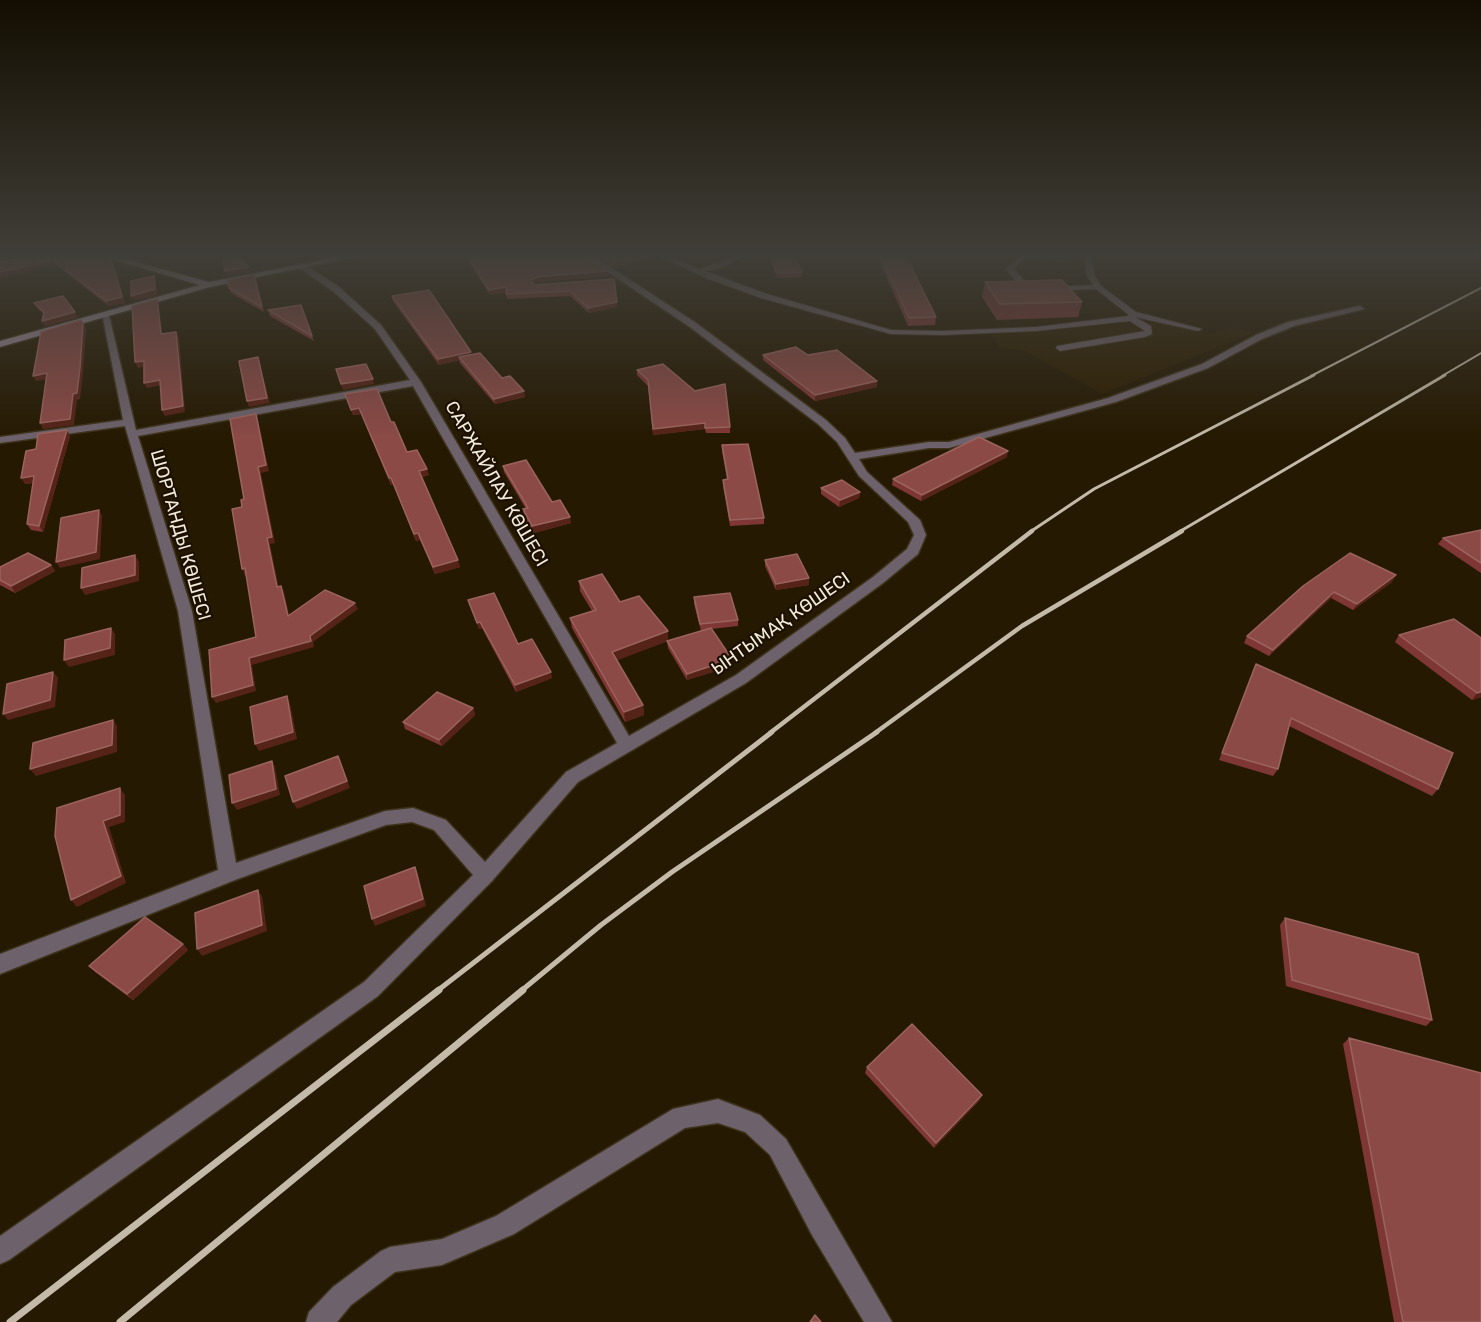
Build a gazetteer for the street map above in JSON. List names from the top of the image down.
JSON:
{
  "streets": {
    "street": ["САРЖАЙЛАУ КӨШЕСІ", "ШОРТАНДЫ КӨШЕСІ", "ЫНТЫМАҚ КӨШЕСІ"]
  },
  "crossings": [
    ["САРЖАЙЛАУ КӨШЕСІ", "ЫНТЫМАҚ КӨШЕСІ"]
  ]
}
